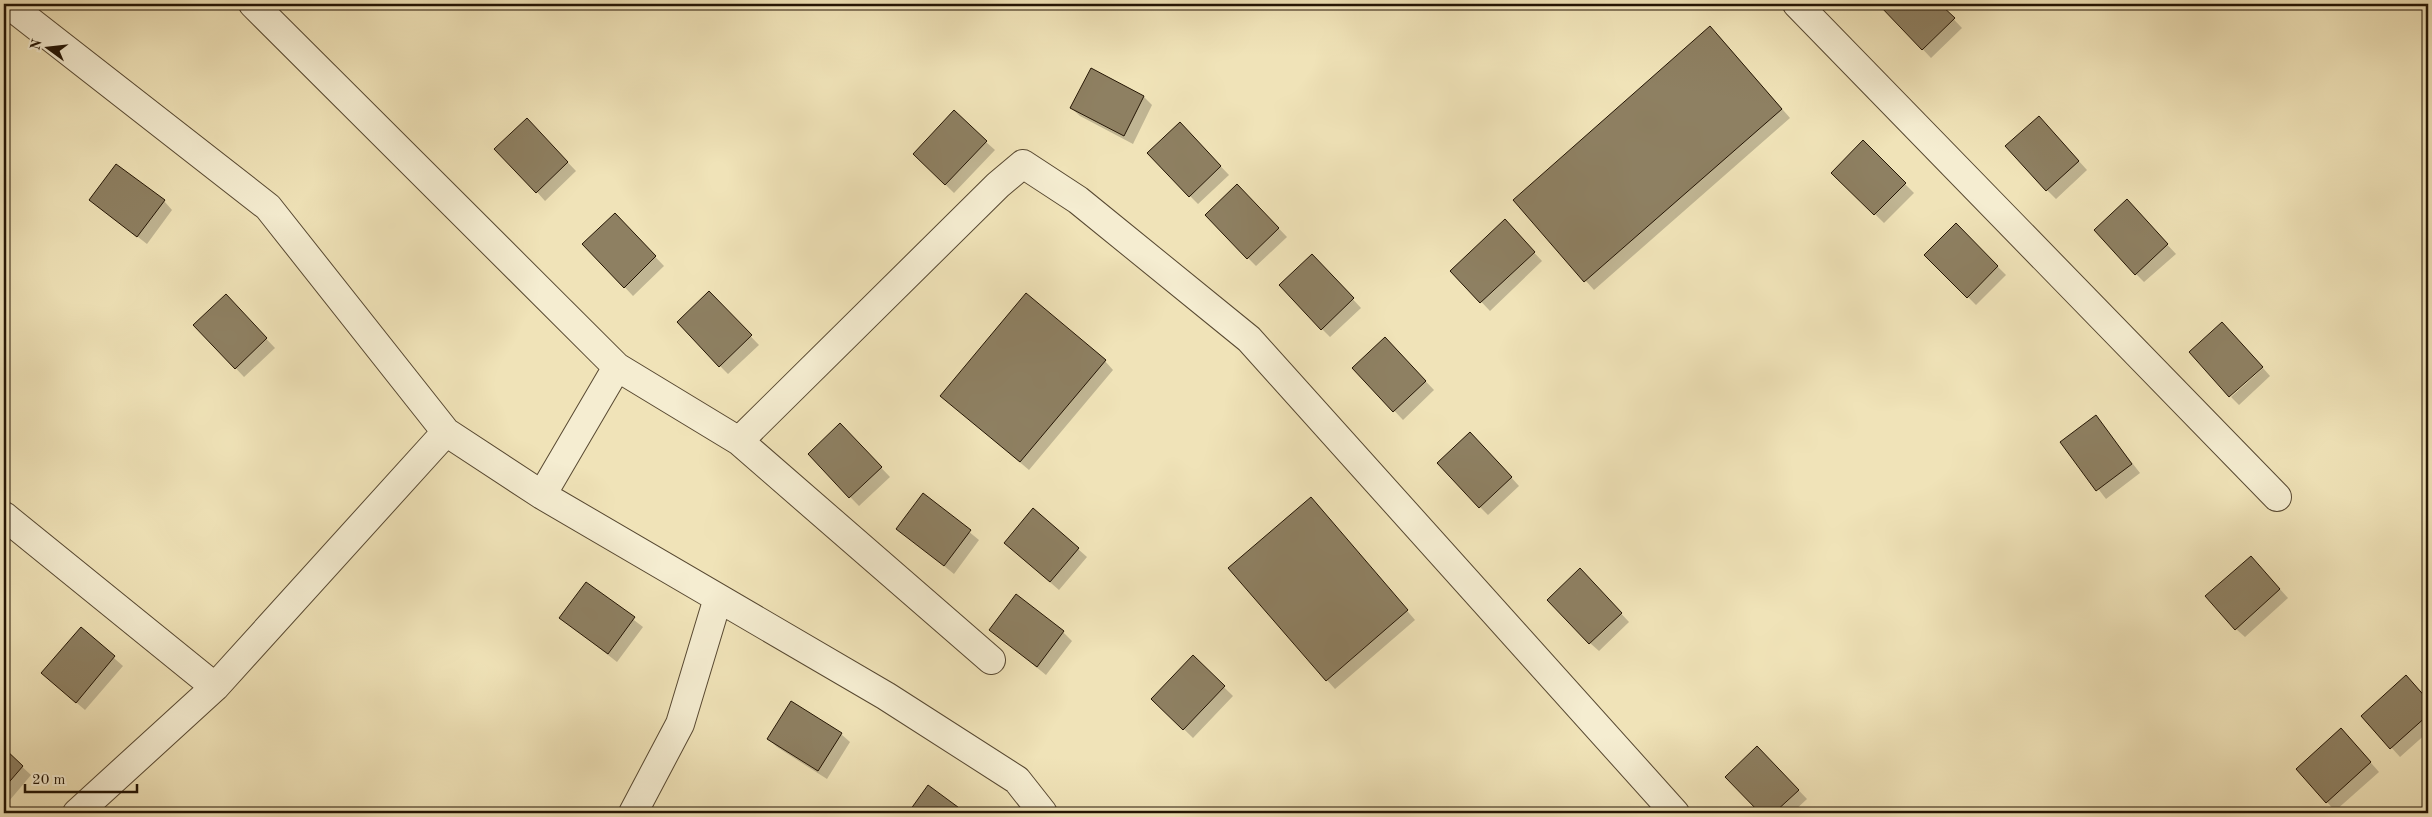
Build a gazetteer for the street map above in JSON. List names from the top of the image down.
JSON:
{
  "scale_bar": "20 m",
  "north": "left"
}
